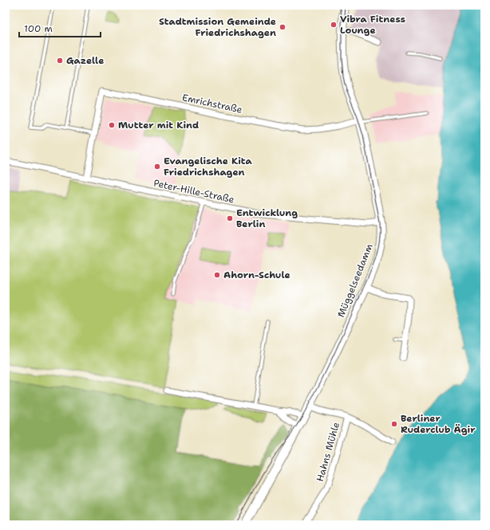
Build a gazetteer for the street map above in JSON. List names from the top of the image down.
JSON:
{
  "streets": {
    "main road": ["Müggelseedamm"],
    "street": ["Emrichstraße", "Peter-Hille-Straße", "Hahns Mühle"]
  },
  "crossings": [
    ["Emrichstraße", "Peter-Hille-Straße"],
    ["Emrichstraße", "Müggelseedamm"],
    ["Peter-Hille-Straße", "Müggelseedamm"]
  ],
  "places": [
    "Vibra Fitness Lounge",
    "Stadtmission Gemeinde Friedrichshagen",
    "Gazelle",
    "Mutter mit Kind",
    "Evangelische Kita Friedrichshagen",
    "Entwicklung Berlin",
    "Ahorn-Schule",
    "Berliner Ruderclub Ägir"
  ],
  "scale_bar": "100 m"
}
